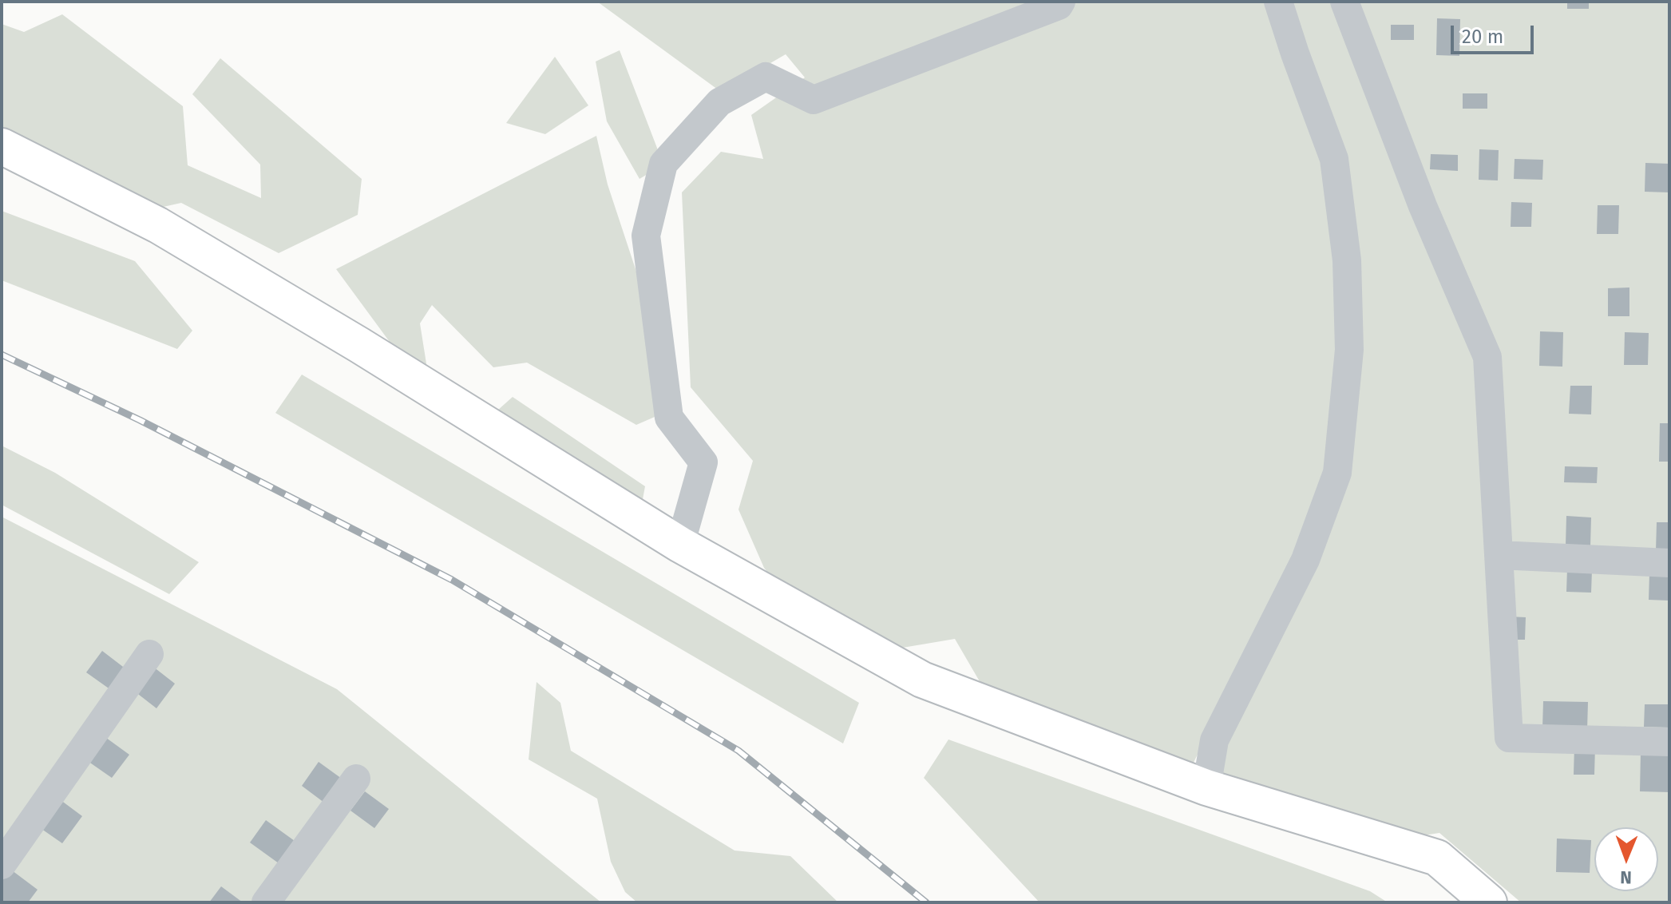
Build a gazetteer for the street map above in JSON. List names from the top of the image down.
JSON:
{
  "scale_bar": "20 m",
  "north": "bottom"
}
